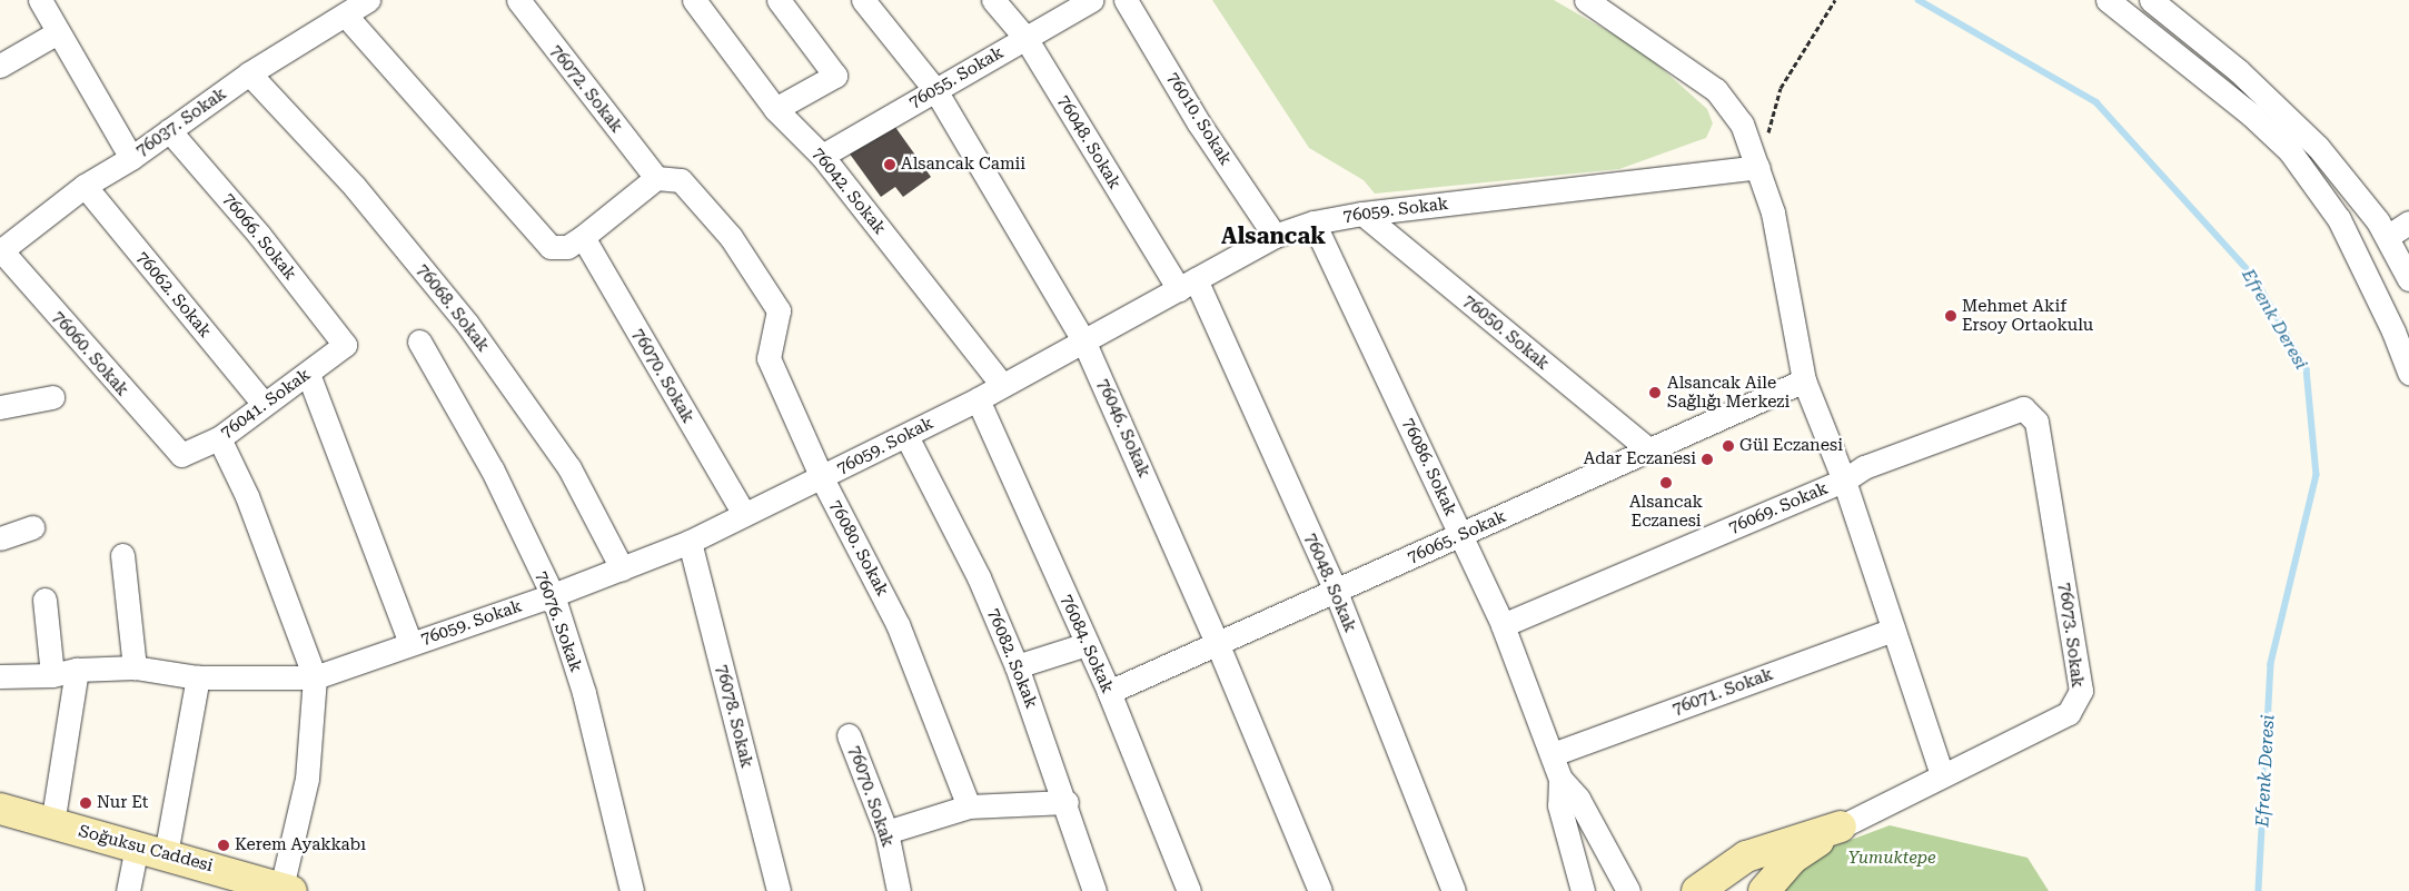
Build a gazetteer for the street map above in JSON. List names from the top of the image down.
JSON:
{
  "streets": {
    "street": [
      "76055. Sokak",
      "76072. Sokak",
      "76010. Sokak",
      "76037. Sokak",
      "76048. Sokak",
      "76042. Sokak",
      "76059. Sokak",
      "76066. Sokak",
      "76062. Sokak",
      "76068. Sokak",
      "76050. Sokak",
      "76060. Sokak",
      "76070. Sokak",
      "76041. Sokak",
      "76046. Sokak",
      "76086. Sokak",
      "76069. Sokak",
      "76065. Sokak",
      "76080. Sokak",
      "76076. Sokak",
      "76073. Sokak",
      "76084. Sokak",
      "76082. Sokak",
      "76071. Sokak",
      "76078. Sokak",
      "Soğuksu Caddesi"
    ]
  },
  "crossings": [
    ["76055. Sokak", "76048. Sokak"],
    ["76055. Sokak", "76042. Sokak"],
    ["76055. Sokak", "76046. Sokak"],
    ["76072. Sokak", "76080. Sokak"],
    ["76010. Sokak", "76059. Sokak"],
    ["76037. Sokak", "76066. Sokak"],
    ["76037. Sokak", "76062. Sokak"],
    ["76037. Sokak", "76068. Sokak"],
    ["76037. Sokak", "76060. Sokak"],
    ["76048. Sokak", "76059. Sokak"],
    ["76048. Sokak", "76065. Sokak"],
    ["76042. Sokak", "76059. Sokak"],
    ["76059. Sokak", "76068. Sokak"],
    ["76059. Sokak", "76050. Sokak"],
    ["76059. Sokak", "76070. Sokak"],
    ["76059. Sokak", "76046. Sokak"],
    ["76059. Sokak", "76086. Sokak"],
    ["76059. Sokak", "76080. Sokak"],
    ["76059. Sokak", "76076. Sokak"],
    ["76059. Sokak", "76084. Sokak"],
    ["76059. Sokak", "76082. Sokak"],
    ["76059. Sokak", "76078. Sokak"],
    ["76066. Sokak", "76041. Sokak"],
    ["76062. Sokak", "76041. Sokak"],
    ["76050. Sokak", "76065. Sokak"],
    ["76060. Sokak", "76041. Sokak"],
    ["76046. Sokak", "76065. Sokak"],
    ["76086. Sokak", "76069. Sokak"],
    ["76086. Sokak", "76065. Sokak"],
    ["76086. Sokak", "76071. Sokak"],
    ["76069. Sokak", "76073. Sokak"],
    ["76065. Sokak", "76084. Sokak"]
  ],
  "districts": ["Alsancak"],
  "water": ["Efrenk Deresi"],
  "parks": ["Yumuktepe"],
  "places": [
    "Alsancak Camii",
    "Mehmet Akif Ersoy Ortaokulu",
    "Alsancak Aile Sağlığı Merkezi",
    "Gül Eczanesi",
    "Adar Eczanesi",
    "Alsancak Eczanesi",
    "Nur Et",
    "Kerem Ayakkabı"
  ]
}
